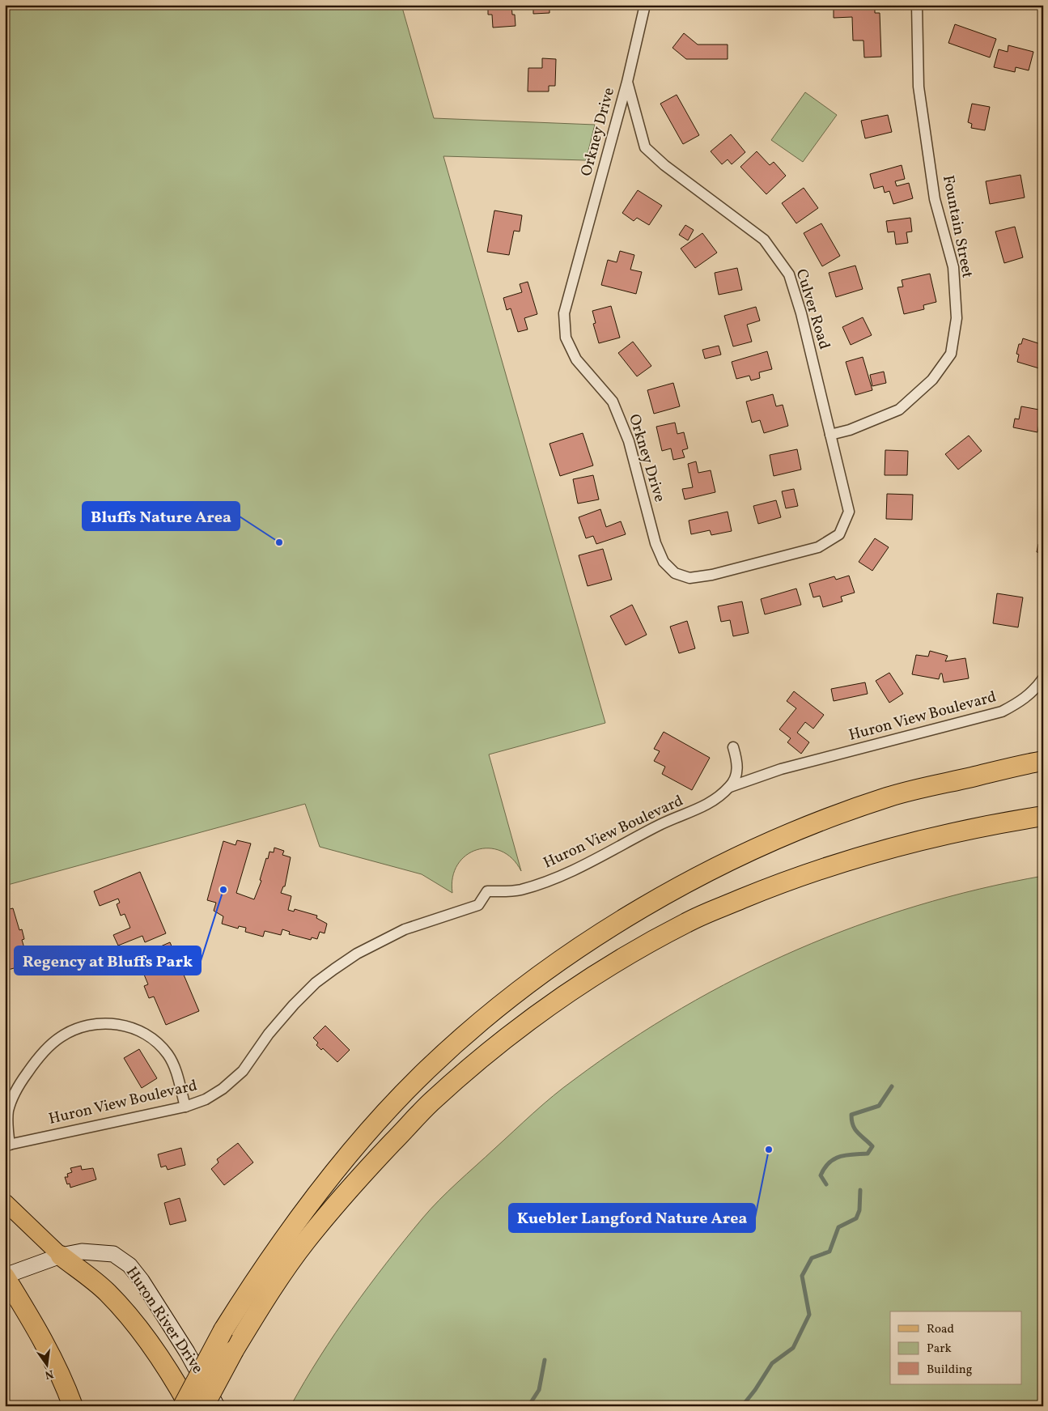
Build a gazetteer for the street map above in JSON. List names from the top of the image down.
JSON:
{
  "streets": {
    "street": [
      "Orkney Drive",
      "Fountain Street",
      "Culver Road",
      "Huron View Boulevard",
      "Huron River Drive"
    ]
  },
  "crossings": [
    ["Orkney Drive", "Culver Road"],
    ["Fountain Street", "Culver Road"]
  ],
  "places": ["Bluffs Nature Area", "Regency at Bluffs Park", "Kuebler Langford Nature Area"],
  "legend": ["Road", "Park", "Building"],
  "north": "bottom"
}
